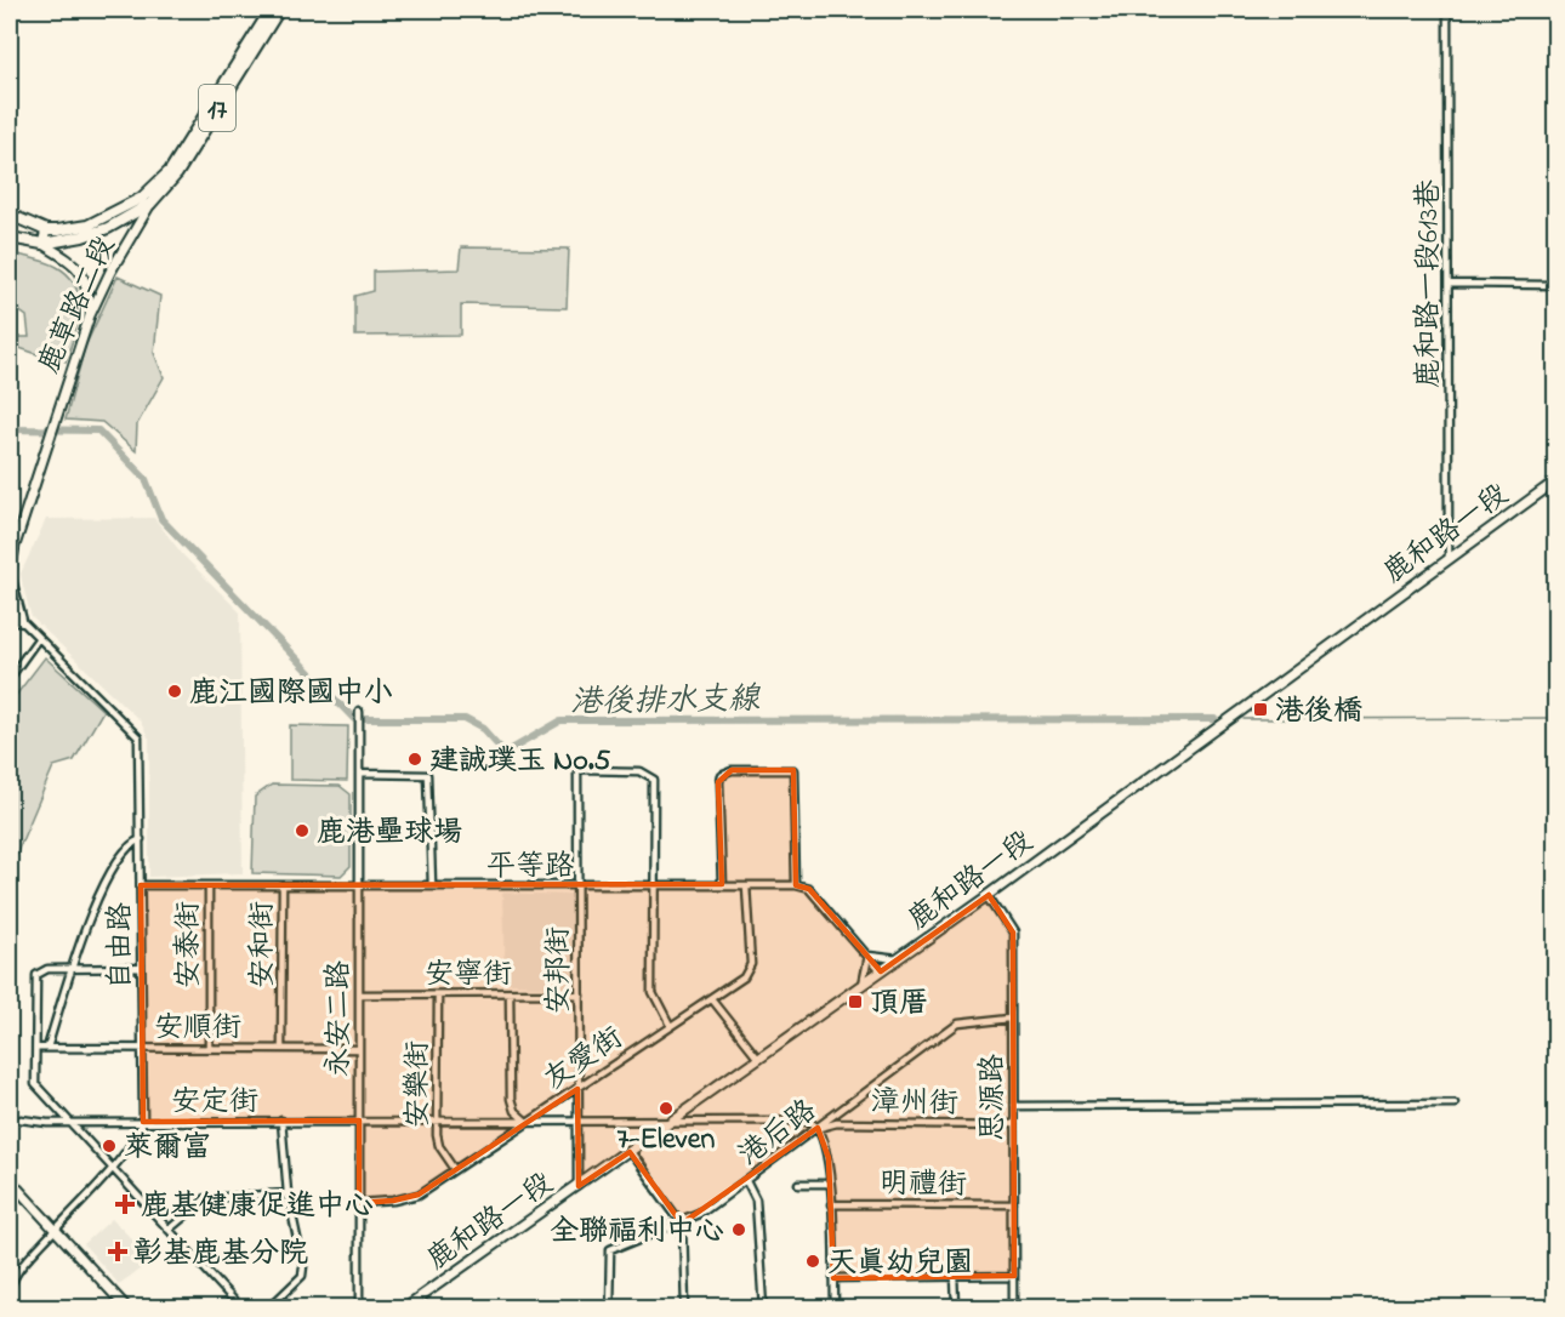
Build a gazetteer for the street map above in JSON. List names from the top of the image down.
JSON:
{
  "streets": {
    "main road": ["17", "鹿草路二段", "鹿和路一段"],
    "street": [
      "鹿和路一段613巷",
      "平等路",
      "安泰街",
      "安和街",
      "自由路",
      "安邦街",
      "安寧街",
      "永安二路",
      "安順街",
      "友愛街",
      "安樂街",
      "思源路",
      "安定街",
      "漳州街",
      "港后路",
      "明禮街"
    ]
  },
  "crossings": [
    ["17", "鹿草路二段"],
    ["鹿和路一段613巷", "鹿和路一段"],
    ["鹿和路一段", "安邦街"],
    ["鹿和路一段", "思源路"],
    ["鹿和路一段", "安定街"],
    ["平等路", "安泰街"],
    ["平等路", "安和街"],
    ["平等路", "自由路"],
    ["平等路", "安邦街"],
    ["平等路", "永安二路"],
    ["平等路", "友愛街"],
    ["安泰街", "安順街"],
    ["安和街", "安順街"],
    ["自由路", "安順街"],
    ["自由路", "安定街"],
    ["安邦街", "安寧街"],
    ["安邦街", "友愛街"],
    ["安邦街", "安定街"],
    ["安寧街", "永安二路"],
    ["安寧街", "安樂街"],
    ["永安二路", "安順街"],
    ["永安二路", "友愛街"],
    ["永安二路", "安定街"],
    ["友愛街", "安樂街"],
    ["友愛街", "安定街"],
    ["安樂街", "安定街"],
    ["思源路", "漳州街"],
    ["思源路", "港后路"],
    ["思源路", "明禮街"],
    ["安定街", "漳州街"],
    ["安定街", "港后路"],
    ["漳州街", "港后路"]
  ],
  "water": ["港後排水支線"],
  "places": {
    "other": [
      "鹿江國際國中小",
      "建誠璞玉 No.5",
      "鹿港壘球場",
      "7-Eleven",
      "萊爾富",
      "全聯福利中心",
      "天真幼兒園"
    ],
    "transit": ["港後橋", "頂厝"],
    "health": ["鹿基健康促進中心", "彰基鹿基分院"]
  }
}
